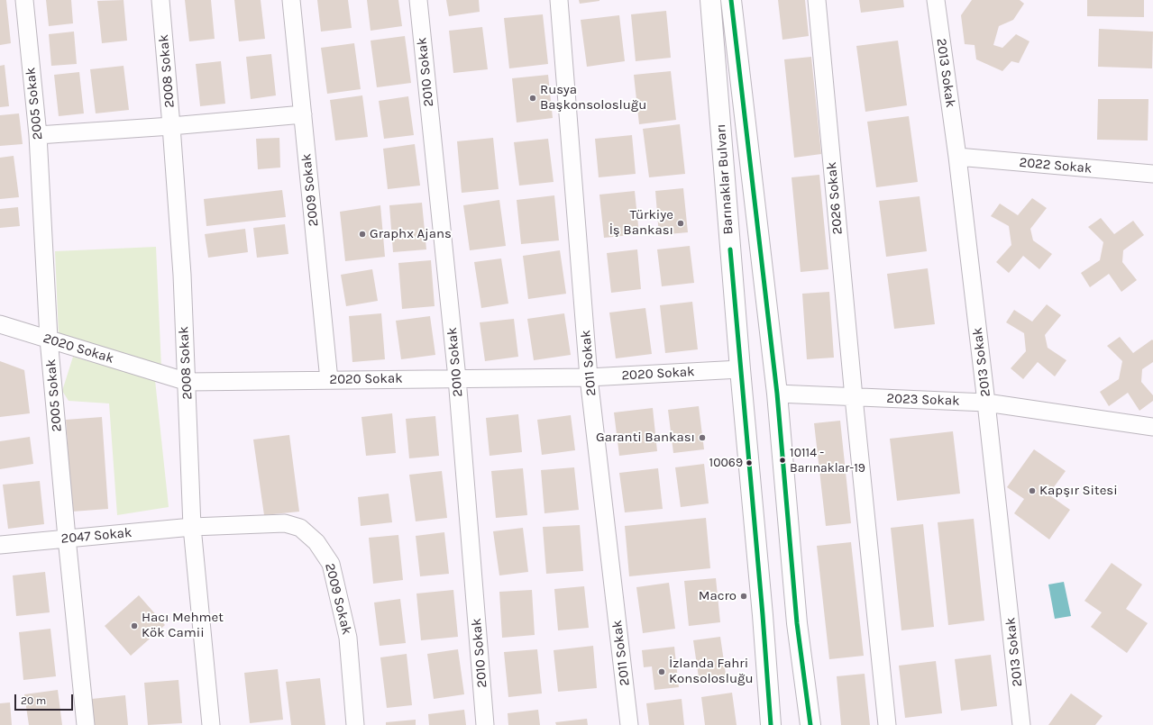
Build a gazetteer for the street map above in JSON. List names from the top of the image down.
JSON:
{
  "streets": {
    "main road": ["Barınaklar Bulvarı"],
    "street": [
      "2008 Sokak",
      "2010 Sokak",
      "2013 Sokak",
      "2005 Sokak",
      "2022 Sokak",
      "2009 Sokak",
      "2026 Sokak",
      "2020 Sokak",
      "2011 Sokak",
      "2023 Sokak",
      "2047 Sokak"
    ]
  },
  "crossings": [
    ["2008 Sokak", "2009 Sokak"],
    ["2008 Sokak", "2020 Sokak"],
    ["2008 Sokak", "2047 Sokak"],
    ["2010 Sokak", "2020 Sokak"],
    ["2013 Sokak", "2022 Sokak"],
    ["2013 Sokak", "2023 Sokak"],
    ["2005 Sokak", "2020 Sokak"],
    ["2005 Sokak", "2047 Sokak"],
    ["Barınaklar Bulvarı", "2020 Sokak"],
    ["Barınaklar Bulvarı", "2023 Sokak"],
    ["2009 Sokak", "2020 Sokak"],
    ["2009 Sokak", "2047 Sokak"],
    ["2026 Sokak", "2023 Sokak"],
    ["2020 Sokak", "2011 Sokak"]
  ],
  "places": [
    "Rusya Başkonsolosluğu",
    "Türkiye İş Bankası",
    "Graphx Ajans",
    "Garanti Bankası",
    "10114 - Barınaklar-19",
    "10069",
    "Kapşır Sitesi",
    "Macro",
    "Hacı Mehmet Kök Camii",
    "İzlanda Fahri Konsolosluğu"
  ],
  "scale_bar": "20 m"
}
